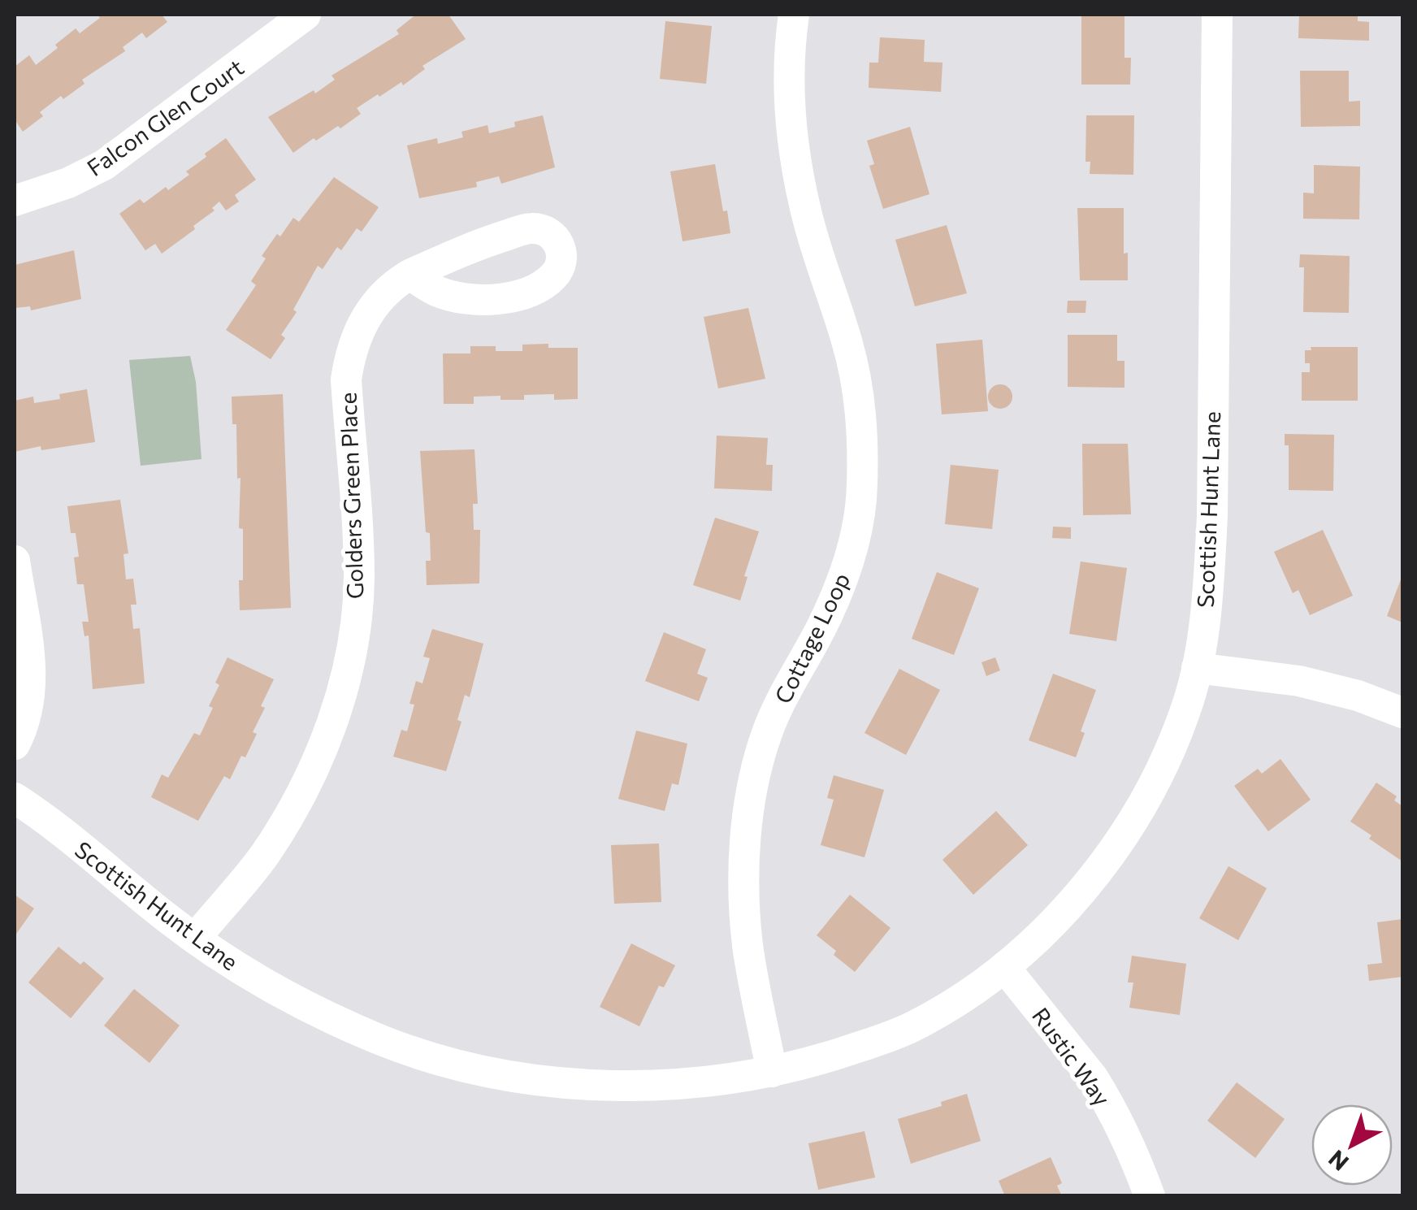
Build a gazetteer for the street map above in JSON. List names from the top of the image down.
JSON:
{
  "streets": {
    "street": [
      "Falcon Glen Court",
      "Golders Green Place",
      "Scottish Hunt Lane",
      "Cottage Loop",
      "Rustic Way"
    ]
  },
  "crossings": [
    ["Golders Green Place", "Scottish Hunt Lane"],
    ["Scottish Hunt Lane", "Cottage Loop"],
    ["Scottish Hunt Lane", "Rustic Way"]
  ],
  "north": "bottom left"
}
